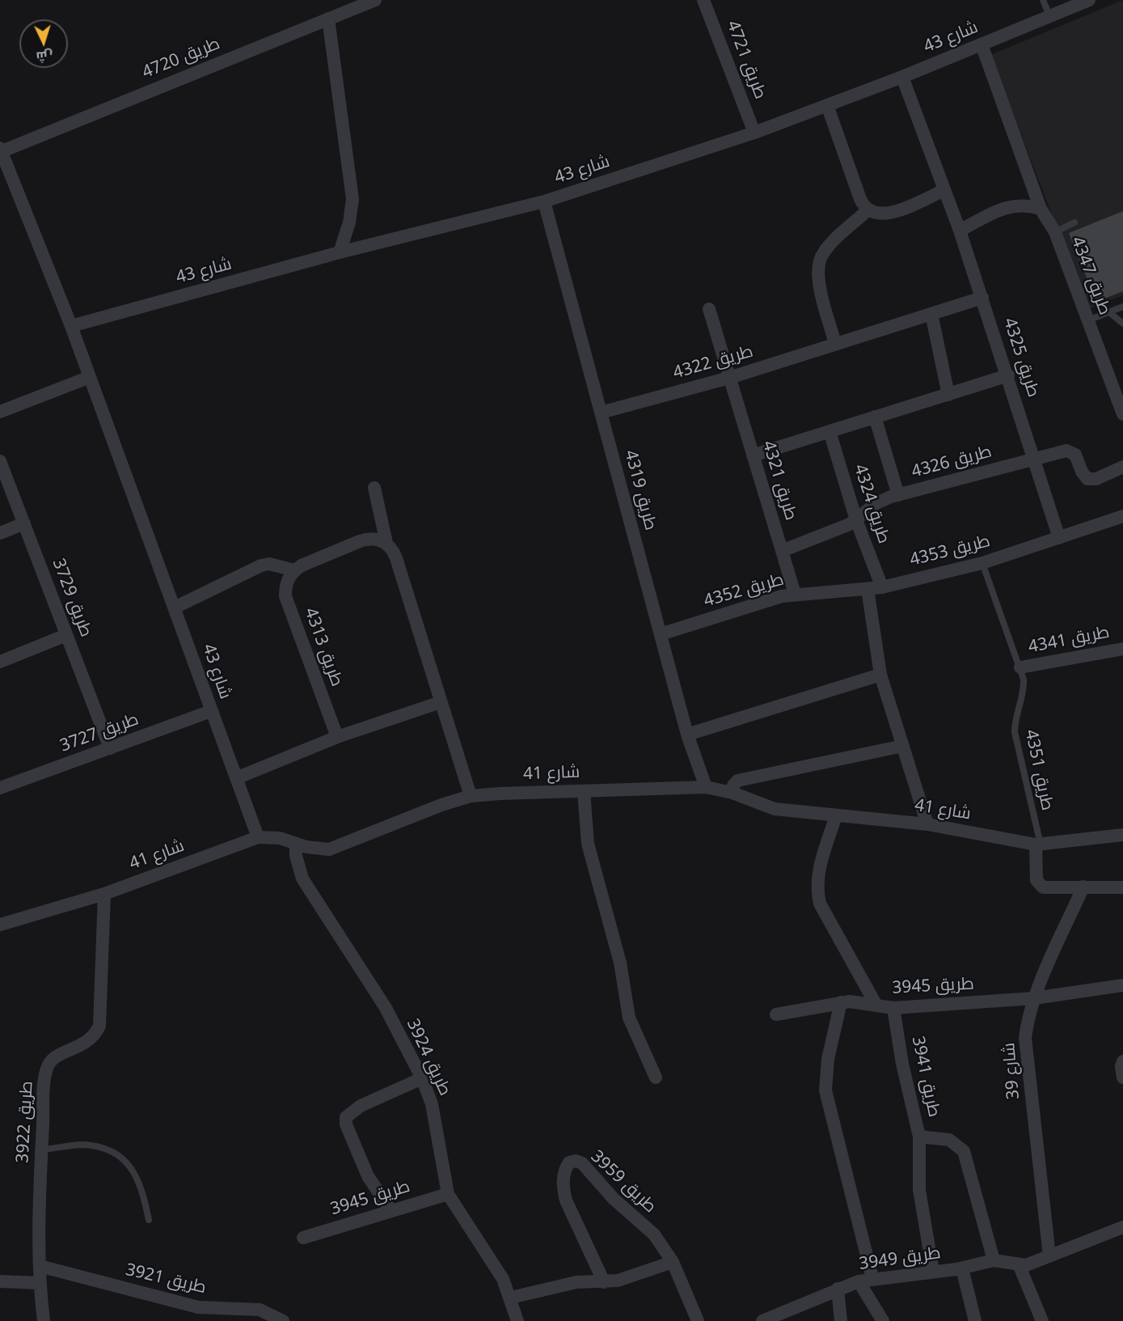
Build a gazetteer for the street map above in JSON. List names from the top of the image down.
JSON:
{
  "streets": {
    "street": [
      "شارع 43",
      "طريق 4720",
      "طريق 4721",
      "طريق 4347",
      "طريق 4325",
      "طريق 4322",
      "طريق 4326",
      "طريق 4321",
      "طريق 4319",
      "طريق 4324",
      "طريق 4353",
      "طريق 4352",
      "طريق 3729",
      "طريق 4341",
      "طريق 4313",
      "طريق 3727",
      "شارع 41",
      "طريق 3945",
      "طريق 3924",
      "شارع 39",
      "طريق 3941",
      "طريق 3922",
      "طريق 3959",
      "طريق 3949",
      "طريق 3921"
    ],
    "lane": ["طريق 4351"]
  },
  "crossings": [
    ["شارع 43", "طريق 4720"],
    ["شارع 43", "طريق 4721"],
    ["شارع 43", "طريق 4347"],
    ["شارع 43", "طريق 4325"],
    ["شارع 43", "طريق 4319"],
    ["شارع 43", "طريق 3727"],
    ["شارع 43", "شارع 41"],
    ["طريق 4325", "طريق 4322"],
    ["طريق 4325", "طريق 4326"],
    ["طريق 4325", "طريق 4353"],
    ["طريق 4322", "طريق 4321"],
    ["طريق 4322", "طريق 4319"],
    ["طريق 4326", "طريق 4321"],
    ["طريق 4326", "طريق 4324"],
    ["طريق 4321", "طريق 4352"],
    ["طريق 4319", "طريق 4352"],
    ["طريق 4319", "شارع 41"],
    ["طريق 4324", "طريق 4353"],
    ["طريق 4353", "طريق 4352"],
    ["طريق 4353", "طريق 4351"],
    ["طريق 3729", "طريق 3727"],
    ["طريق 4341", "طريق 4351"],
    ["طريق 4351", "شارع 41"],
    ["شارع 41", "طريق 3924"],
    ["شارع 41", "طريق 3922"],
    ["طريق 3945", "طريق 3924"],
    ["طريق 3945", "شارع 39"],
    ["طريق 3945", "طريق 3941"],
    ["طريق 3941", "طريق 3949"],
    ["طريق 3922", "طريق 3921"]
  ],
  "north": "bottom"
}
